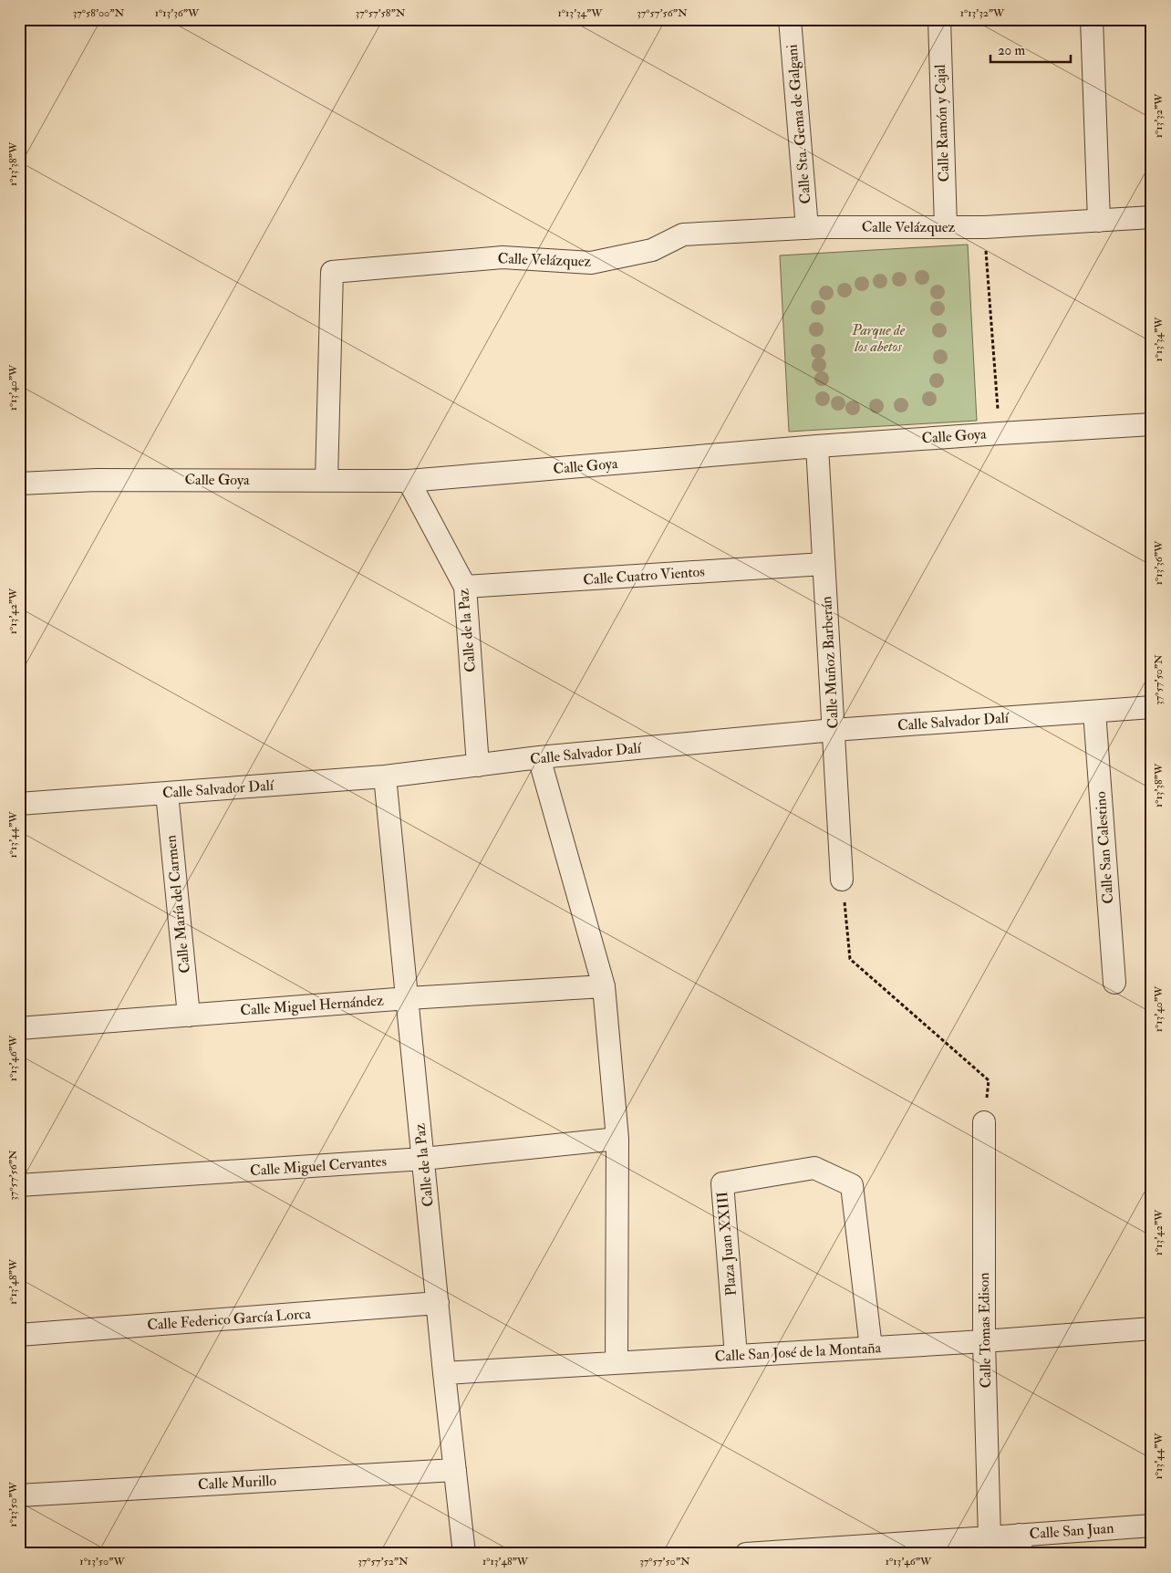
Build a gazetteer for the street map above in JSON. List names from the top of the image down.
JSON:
{
  "streets": {
    "street": [
      "Calle Ramón y Cajal",
      "Calle Sta. Gema de Galgani",
      "Calle Velázquez",
      "Calle Goya",
      "Calle Cuatro Vientos",
      "Calle de la Paz",
      "Calle Muñoz Barberán",
      "Calle Salvador Dalí",
      "Calle San Calestino",
      "Calle María del Carmen",
      "Calle Miguel Hernández",
      "Calle Miguel Cervantes",
      "Plaza Juan XXIII",
      "Calle Federico García Lorca",
      "Calle Tomas Edison",
      "Calle San José de la Montaña",
      "Calle Murillo",
      "Calle San Juan"
    ]
  },
  "crossings": [
    ["Calle Ramón y Cajal", "Calle Velázquez"],
    ["Calle Sta. Gema de Galgani", "Calle Velázquez"],
    ["Calle Velázquez", "Calle Goya"],
    ["Calle Goya", "Calle de la Paz"],
    ["Calle Goya", "Calle Muñoz Barberán"],
    ["Calle Cuatro Vientos", "Calle de la Paz"],
    ["Calle Cuatro Vientos", "Calle Muñoz Barberán"],
    ["Calle de la Paz", "Calle Salvador Dalí"],
    ["Calle de la Paz", "Calle Miguel Hernández"],
    ["Calle de la Paz", "Calle Miguel Cervantes"],
    ["Calle de la Paz", "Calle Federico García Lorca"],
    ["Calle de la Paz", "Calle San José de la Montaña"],
    ["Calle de la Paz", "Calle Murillo"],
    ["Calle Muñoz Barberán", "Calle Salvador Dalí"],
    ["Calle Salvador Dalí", "Calle San Calestino"],
    ["Calle Salvador Dalí", "Calle María del Carmen"],
    ["Calle María del Carmen", "Calle Miguel Hernández"],
    ["Plaza Juan XXIII", "Calle San José de la Montaña"],
    ["Calle Tomas Edison", "Calle San José de la Montaña"],
    ["Calle Tomas Edison", "Calle San Juan"]
  ],
  "parks": ["Parque de los abetos"],
  "scale_bar": "20 m",
  "coordinates": [
    "37°58'00\"N",
    "1°13'36\"W",
    "37°57'58\"N",
    "1°13'34\"W",
    "37°57'56\"N",
    "1°13'32\"W",
    "1°13'38\"W",
    "1°13'40\"W",
    "1°13'42\"W",
    "37°57'50\"N",
    "1°13'44\"W",
    "1°13'46\"W",
    "1°13'48\"W",
    "1°13'50\"W",
    "37°57'52\"N"
  ]
}
